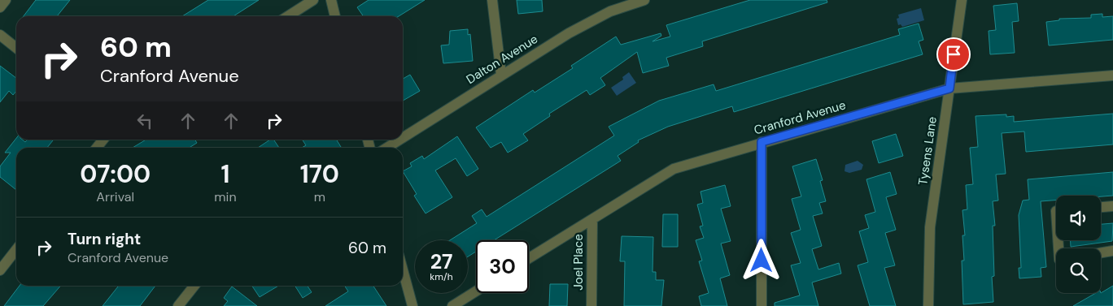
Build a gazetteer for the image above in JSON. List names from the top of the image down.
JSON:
{
  "streets": {
    "street": [
      "Dalton Avenue",
      "Cranford Avenue",
      "Tysens Lane",
      "Joel Place"
    ]
  },
  "crossings": [
    ["Cranford Avenue", "Tysens Lane"],
    ["Cranford Avenue", "Joel Place"]
  ],
  "page": {
    "turn": ["60 m", "Cranford Avenue"],
    "eta": [
      "07:00",
      "Arrival",
      "1",
      "min",
      "170",
      "m"
    ],
    "list": [
      {
        "name": "Turn right",
        "note": "Cranford Avenue",
        "value": "60 m"
      }
    ],
    "speed": "27 km/h",
    "limit": "30"
  }
}
